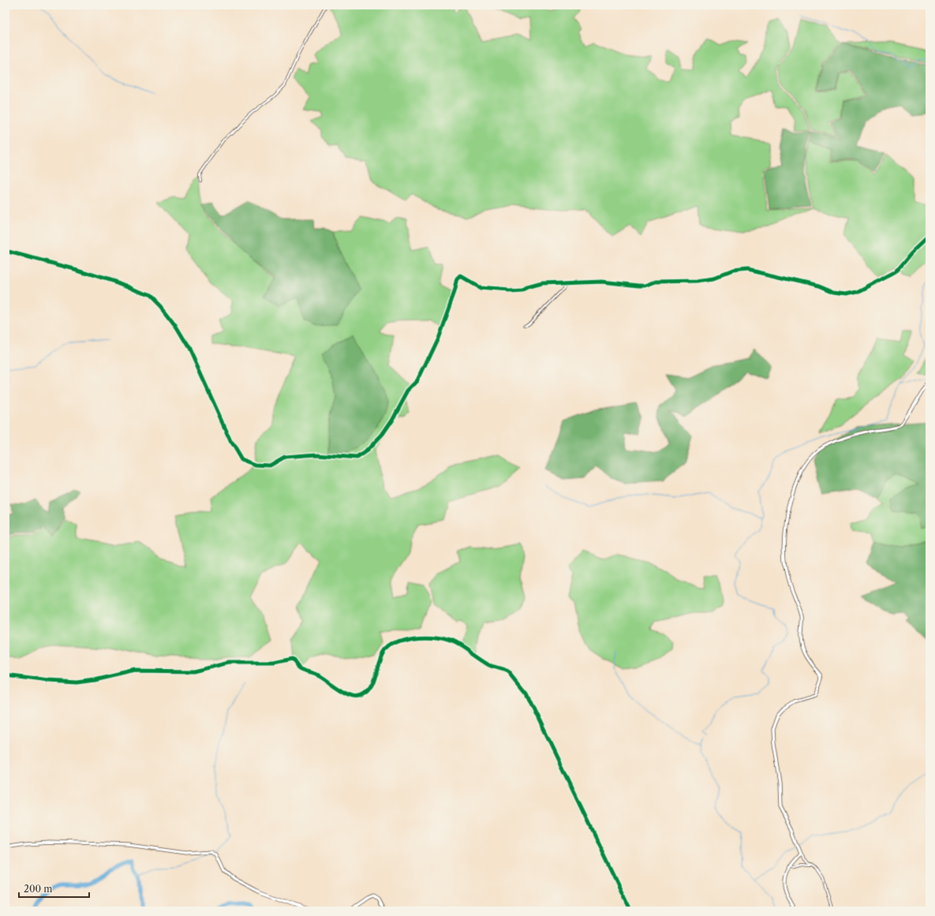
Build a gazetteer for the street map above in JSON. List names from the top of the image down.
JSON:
{
  "scale_bar": "200 m"
}
